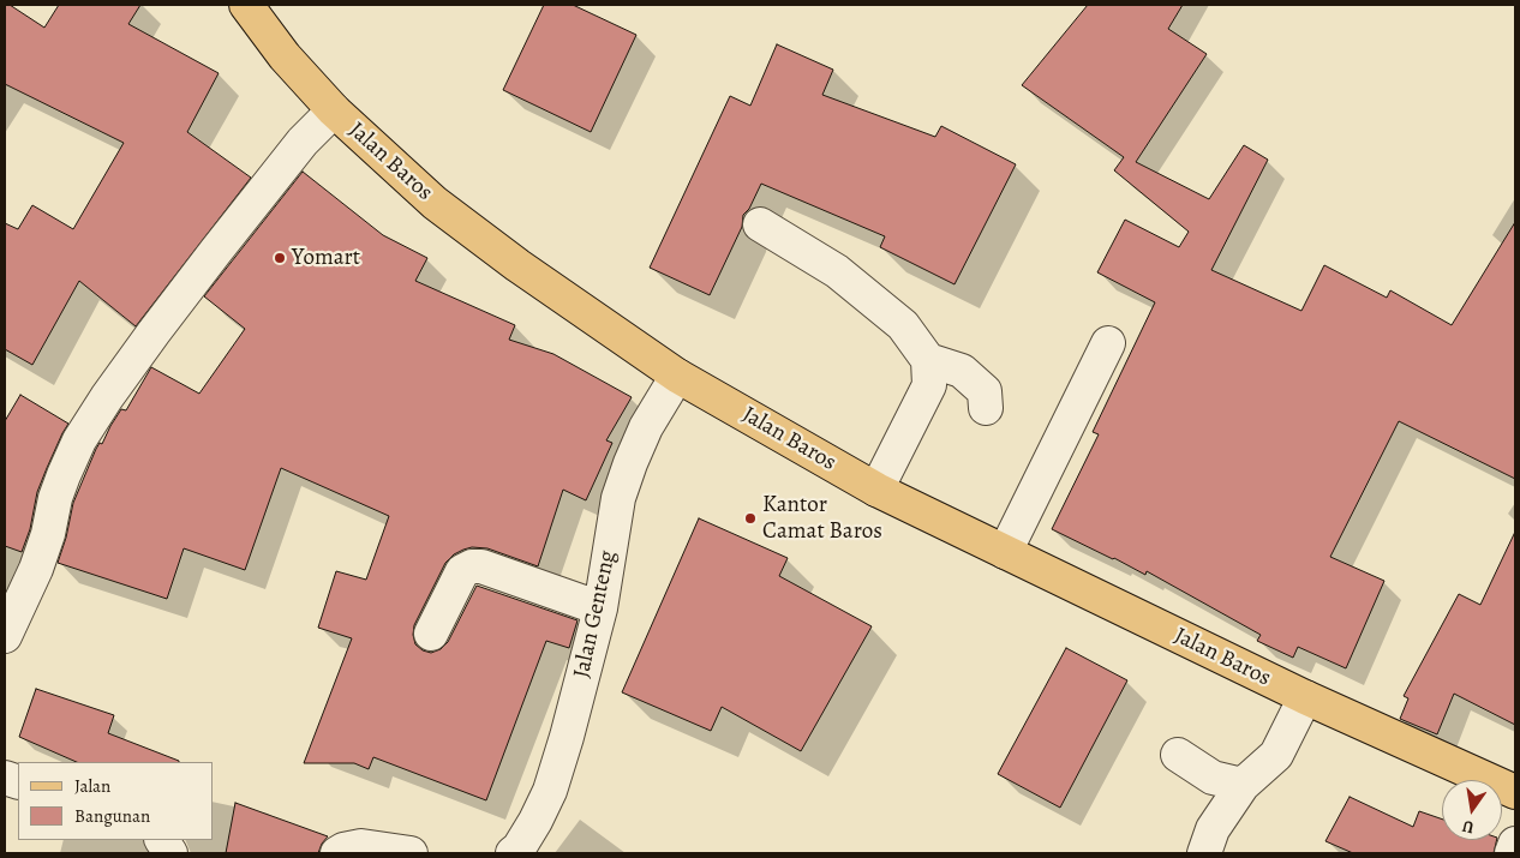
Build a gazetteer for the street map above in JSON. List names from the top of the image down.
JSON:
{
  "streets": {
    "main road": ["Jalan Baros"],
    "street": ["Jalan Genteng"]
  },
  "crossings": [
    ["Jalan Baros", "Jalan Genteng"]
  ],
  "places": ["Yomart", "Kantor Camat Baros"],
  "legend": ["Jalan", "Bangunan"],
  "north": "bottom"
}
